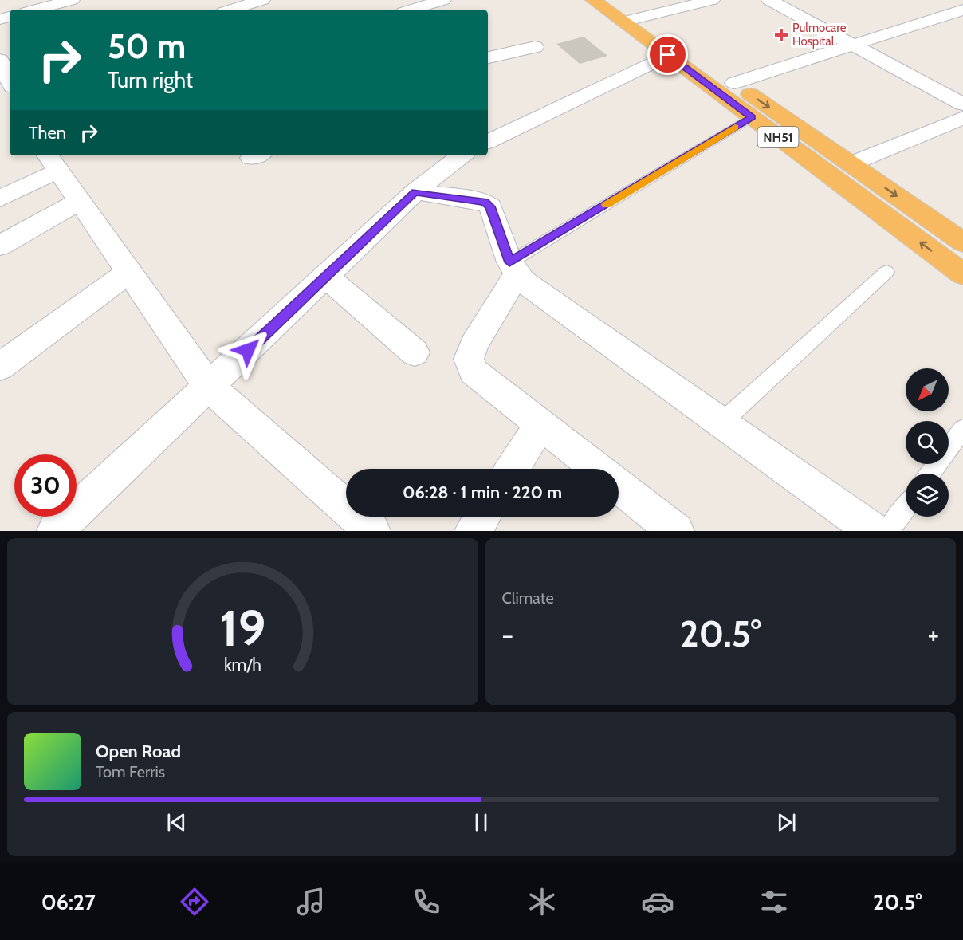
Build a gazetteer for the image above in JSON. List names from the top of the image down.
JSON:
{
  "streets": {
    "highway": ["NH51"]
  },
  "places": {
    "health": ["Pulmocare Hospital"]
  },
  "north": "bottom left",
  "page": {
    "turn": ["50 m", "Turn right"],
    "then": "Then",
    "limit": "30",
    "trip": "06:28 · 1 min · 220 m",
    "tile": "Climate",
    "heat": ["−", "20.5°", "+"],
    "song": ["Open Road", "Tom Ferris"],
    "tabs": ["06:27", "20.5°"],
    "gauge": ["19", "km/h"]
  }
}
